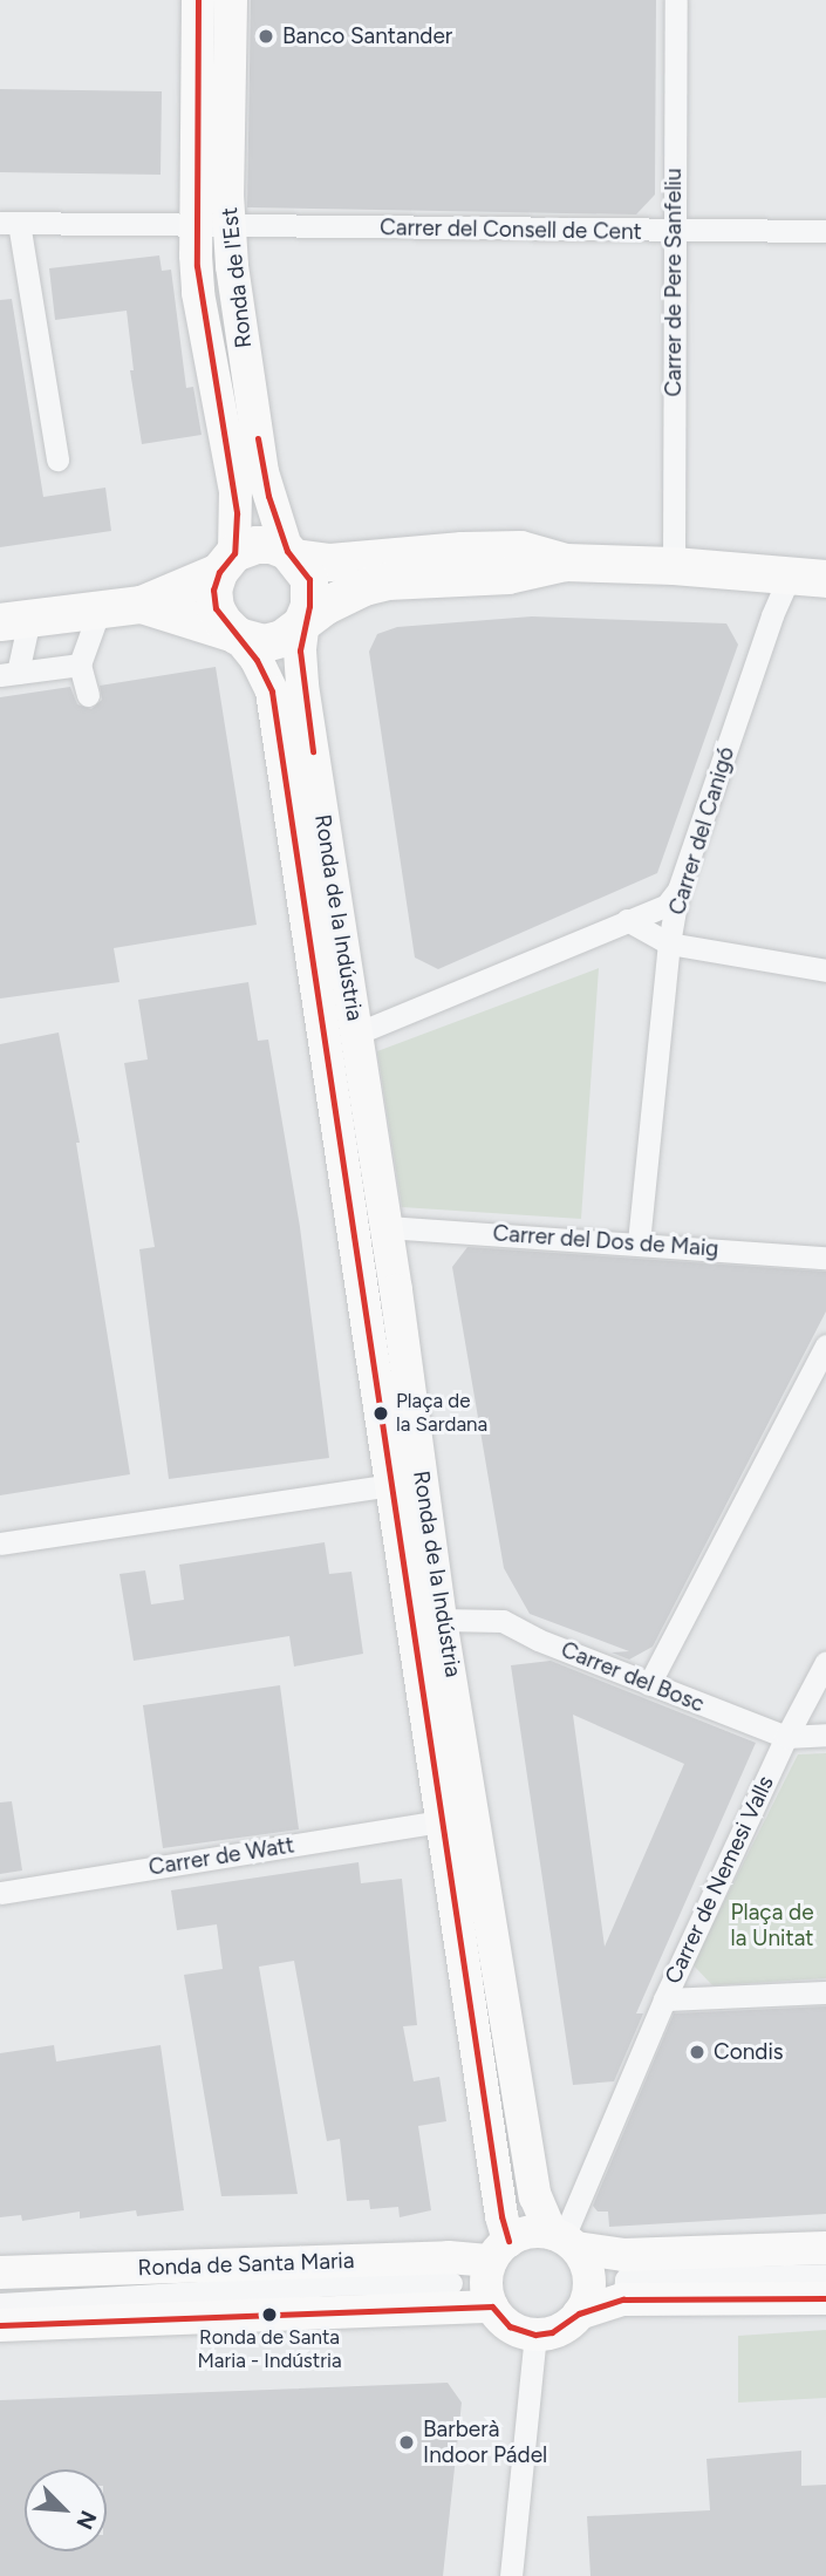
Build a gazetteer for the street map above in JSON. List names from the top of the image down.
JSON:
{
  "streets": {
    "street": [
      "Carrer del Consell de Cent",
      "Ronda de l'Est",
      "Carrer de Pere Sanfeliu",
      "Carrer del Canigó",
      "Ronda de la Indústria",
      "Carrer del Dos de Maig",
      "Carrer del Bosc",
      "Carrer de Watt",
      "Carrer de Nemesi Valls",
      "Ronda de Santa Maria"
    ]
  },
  "crossings": [
    ["Carrer del Consell de Cent", "Ronda de l'Est"],
    ["Carrer del Consell de Cent", "Carrer de Pere Sanfeliu"],
    ["Ronda de l'Est", "Ronda de la Indústria"],
    ["Carrer del Canigó", "Carrer del Dos de Maig"],
    ["Ronda de la Indústria", "Carrer del Dos de Maig"],
    ["Ronda de la Indústria", "Carrer del Bosc"],
    ["Ronda de la Indústria", "Carrer de Watt"],
    ["Ronda de la Indústria", "Carrer de Nemesi Valls"],
    ["Ronda de la Indústria", "Ronda de Santa Maria"],
    ["Carrer del Bosc", "Carrer de Nemesi Valls"],
    ["Carrer de Nemesi Valls", "Ronda de Santa Maria"]
  ],
  "parks": ["Plaça de la Unitat"],
  "places": [
    "Banco Santander",
    "Plaça de la Sardana",
    "Condis",
    "Ronda de Santa Maria - Indústria",
    "Barberà Indoor Pádel"
  ],
  "north": "bottom right"
}
